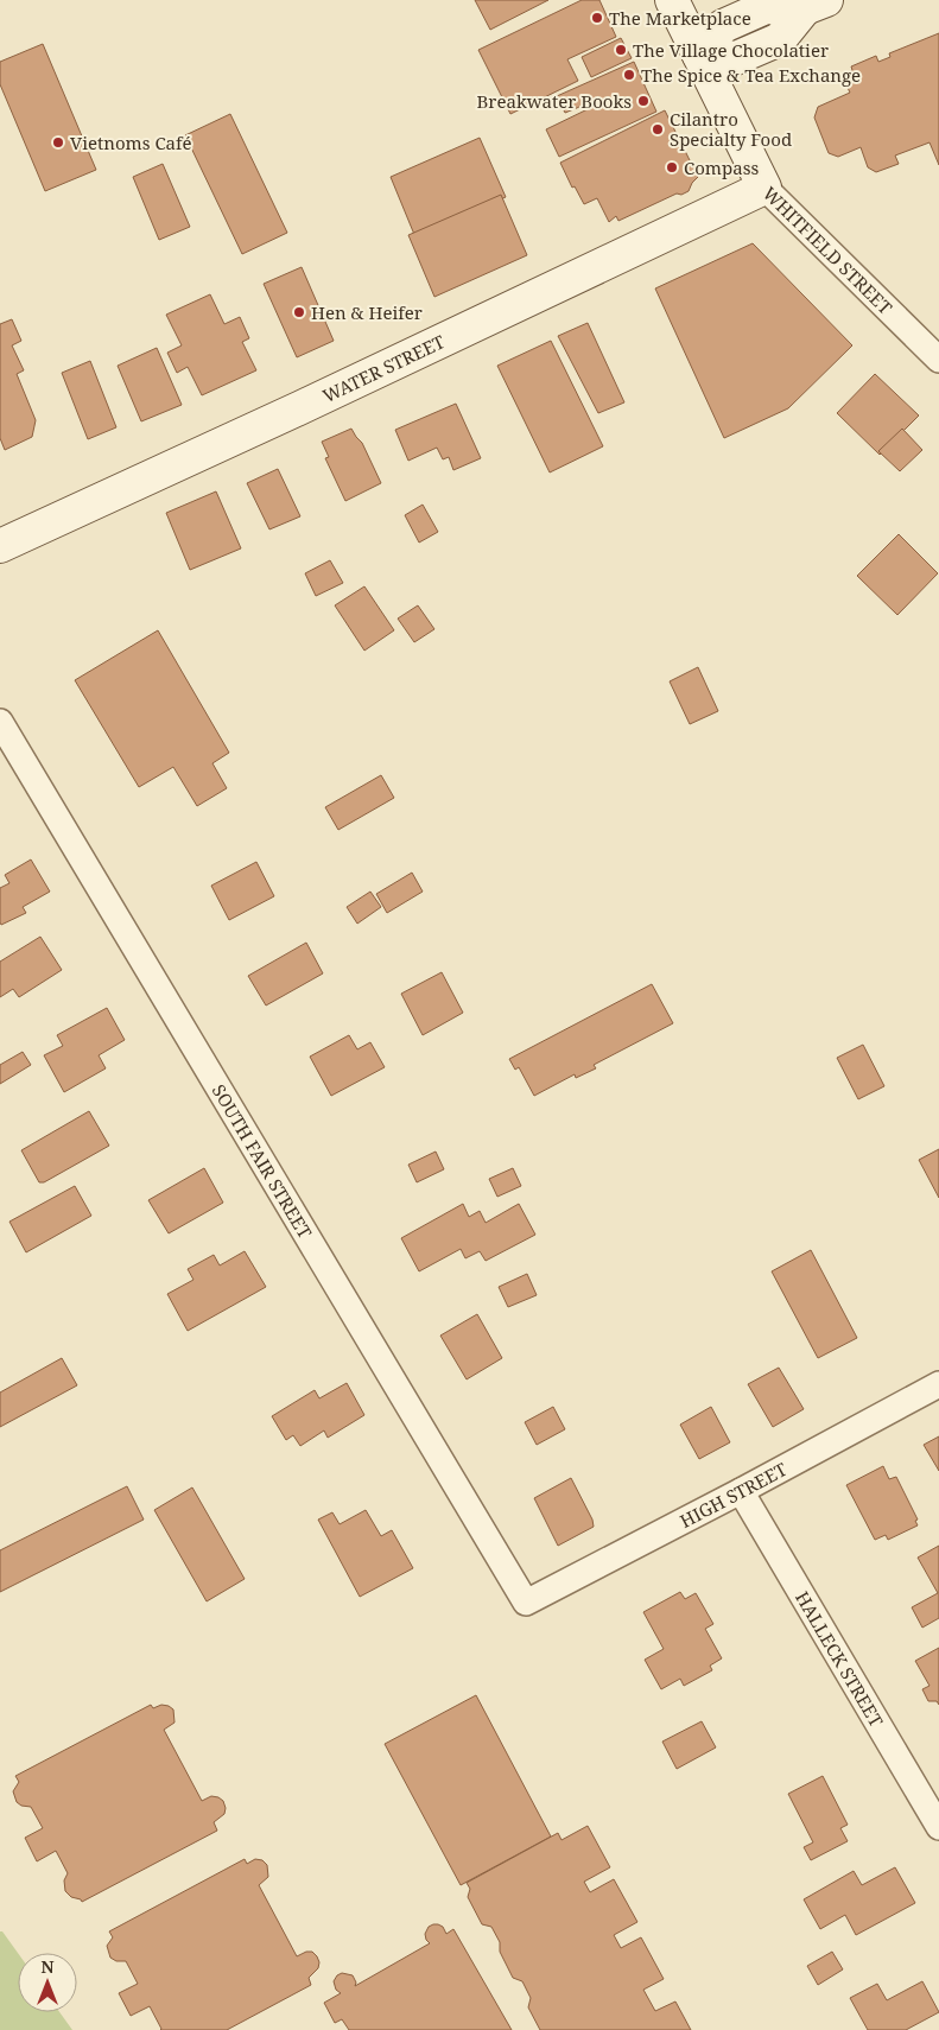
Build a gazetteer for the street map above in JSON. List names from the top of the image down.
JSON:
{
  "streets": {
    "main road": ["WHITFIELD STREET", "WATER STREET"],
    "street": ["SOUTH FAIR STREET", "HIGH STREET", "HALLECK STREET"]
  },
  "crossings": [
    ["WHITFIELD STREET", "WATER STREET"],
    ["SOUTH FAIR STREET", "HIGH STREET"],
    ["HIGH STREET", "HALLECK STREET"]
  ],
  "places": [
    "The Marketplace",
    "The Village Chocolatier",
    "The Spice & Tea Exchange",
    "Breakwater Books",
    "Cilantro Specialty Food",
    "Vietnoms Café",
    "Compass",
    "Hen & Heifer"
  ],
  "north": "top"
}
